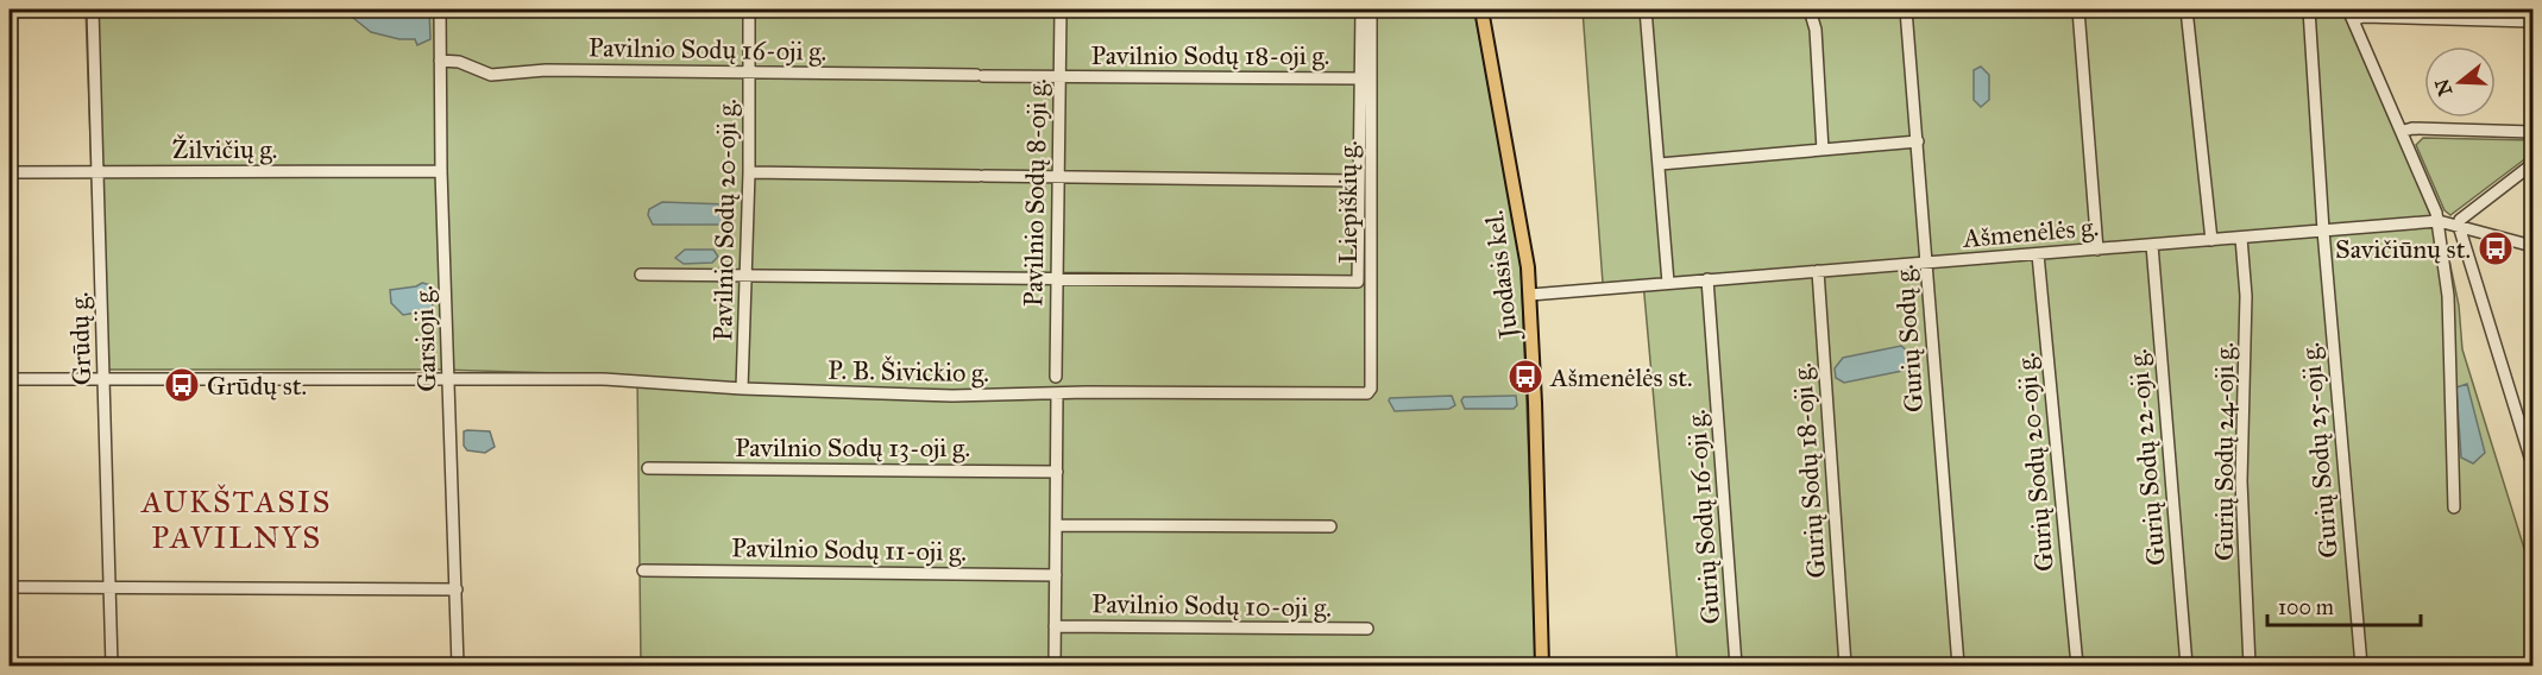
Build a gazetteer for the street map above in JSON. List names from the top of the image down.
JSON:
{
  "streets": {
    "main road": ["Juodasis kel."],
    "street": [
      "Pavilnio Sodų 16-oji g.",
      "Pavilnio Sodų 18-oji g.",
      "Žilvičių g.",
      "Pavilnio Sodų 8-oji g.",
      "Liepiškių g.",
      "Pavilnio Sodų 20-oji g.",
      "Ašmenėlės g.",
      "Grūdų g.",
      "Garsioji g.",
      "Gurių Sodų g.",
      "P. B. Šivickio g.",
      "Pavilnio Sodų 13-oji g.",
      "Gurių Sodų 25-oji g.",
      "Gurių Sodų 24-oji g.",
      "Gurių Sodų 22-oji g.",
      "Gurių Sodų 20-oji g.",
      "Gurių Sodų 18-oji g.",
      "Gurių Sodų 16-oji g.",
      "Pavilnio Sodų 11-oji g.",
      "Pavilnio Sodų 10-oji g."
    ]
  },
  "crossings": [
    ["Pavilnio Sodų 16-oji g.", "Pavilnio Sodų 18-oji g."],
    ["Pavilnio Sodų 16-oji g.", "Pavilnio Sodų 8-oji g."],
    ["Pavilnio Sodų 16-oji g.", "Pavilnio Sodų 20-oji g."],
    ["Pavilnio Sodų 16-oji g.", "Garsioji g."],
    ["Pavilnio Sodų 18-oji g.", "Pavilnio Sodų 8-oji g."],
    ["Žilvičių g.", "Grūdų g."],
    ["Žilvičių g.", "Garsioji g."],
    ["Liepiškių g.", "P. B. Šivickio g."],
    ["Pavilnio Sodų 20-oji g.", "P. B. Šivickio g."],
    ["Ašmenėlės g.", "Juodasis kel."],
    ["Ašmenėlės g.", "Gurių Sodų g."],
    ["Ašmenėlės g.", "Gurių Sodų 25-oji g."],
    ["Ašmenėlės g.", "Gurių Sodų 24-oji g."],
    ["Ašmenėlės g.", "Gurių Sodų 22-oji g."],
    ["Ašmenėlės g.", "Gurių Sodų 20-oji g."],
    ["Ašmenėlės g.", "Gurių Sodų 18-oji g."],
    ["Ašmenėlės g.", "Gurių Sodų 16-oji g."],
    ["Grūdų g.", "P. B. Šivickio g."],
    ["Garsioji g.", "P. B. Šivickio g."]
  ],
  "districts": ["AUKŠTASIS PAVILNYS"],
  "places": {
    "bus stop": ["Savičiūnų st.", "Ašmenėlės st.", "Grūdų st."]
  },
  "scale_bar": "100 m",
  "north": "left"
}
